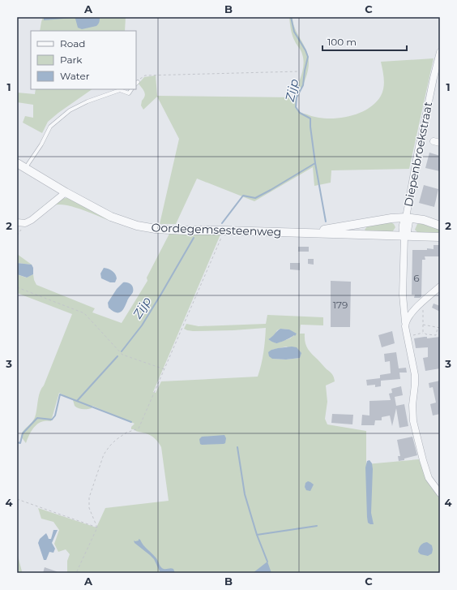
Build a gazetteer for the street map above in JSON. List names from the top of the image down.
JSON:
{
  "streets": {
    "street": ["Diepenbroekstraat", "Oordegemsesteenweg"]
  },
  "crossings": [
    ["Diepenbroekstraat", "Oordegemsesteenweg"]
  ],
  "water": ["Zijp"],
  "house_numbers": ["6", "179"],
  "legend": ["Road", "Park", "Water"],
  "scale_bar": "100 m",
  "grid": {
    "columns": ["A", "B", "C"],
    "rows": [
      "1",
      "2",
      "3",
      "4"
    ]
  }
}
